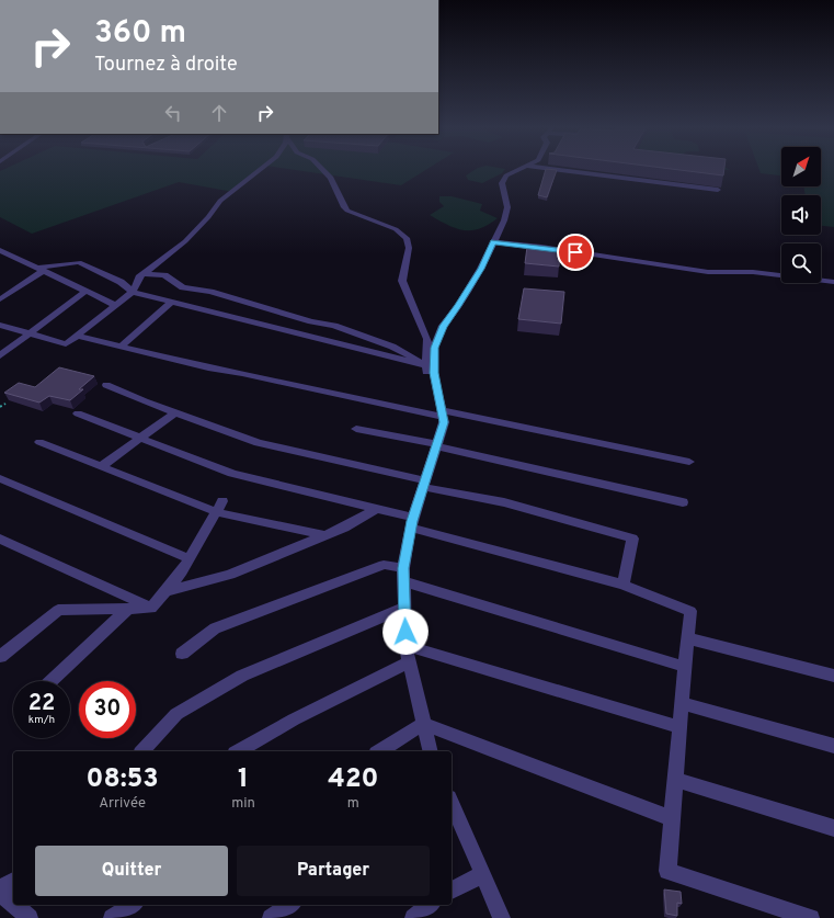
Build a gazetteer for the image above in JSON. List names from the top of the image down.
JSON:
{
  "north": "top right",
  "page": {
    "turn": ["360 m", "Tournez à droite"],
    "speed": "22 km/h",
    "limit": "30",
    "eta": [
      "08:53",
      "Arrivée",
      "1",
      "min",
      "420",
      "m"
    ],
    "buttons": ["Quitter", "Partager"]
  }
}
